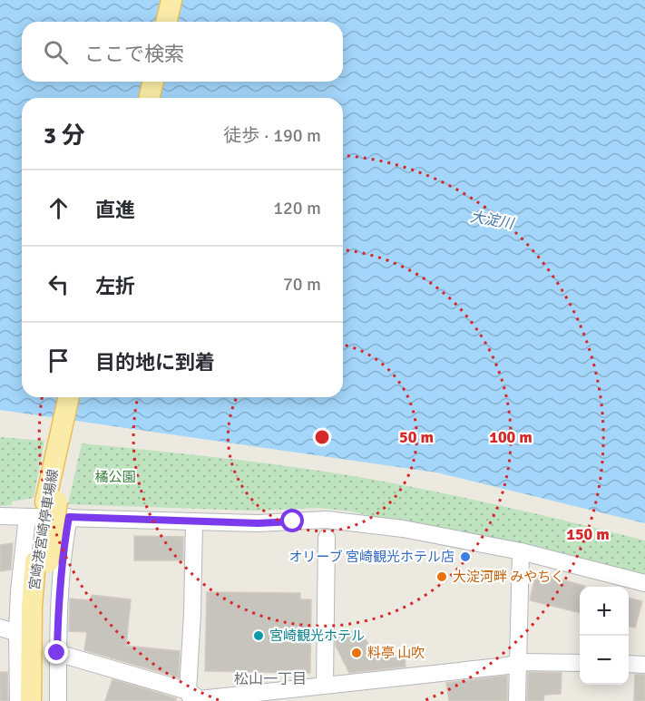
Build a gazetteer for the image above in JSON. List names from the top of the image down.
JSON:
{
  "streets": {
    "main road": ["宮崎港宮崎停車場線"]
  },
  "districts": ["松山一丁目"],
  "water": ["大淀川"],
  "parks": ["橘公園"],
  "places": [
    "オリーブ 宮崎観光ホテル店",
    "大淀河畔 みやちく",
    "宮崎観光ホテル",
    "料亭 山吹"
  ],
  "page": {
    "search": "ここで検索",
    "heading": ["3 分", "徒歩 · 190 m"],
    "list": [
      ["直進", "120 m"],
      ["左折", "70 m"],
      "目的地に到着"
    ],
    "map_buttons": ["+", "−"]
  },
  "rings": ["50 m", "100 m", "150 m"]
}
